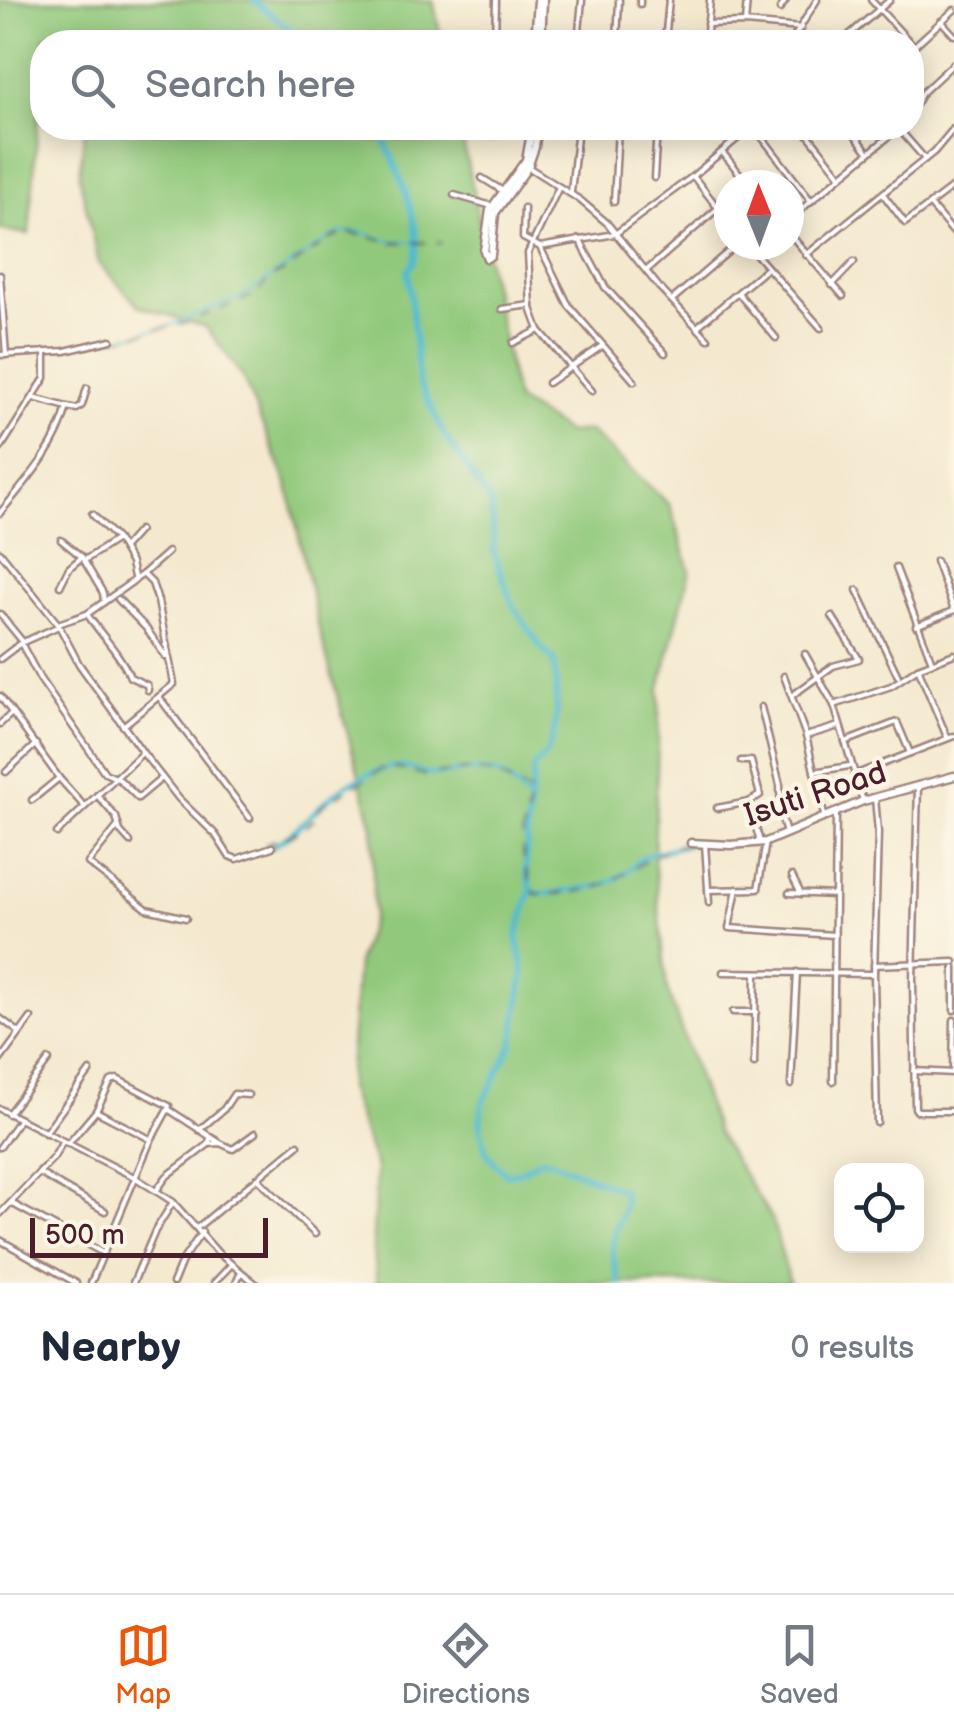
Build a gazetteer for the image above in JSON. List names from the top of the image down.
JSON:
{
  "streets": {
    "street": ["Isuti Road"]
  },
  "scale_bar": "500 m",
  "north": "top",
  "page": {
    "search": "Search here",
    "scale": "500 m",
    "heading": ["Nearby", "0 results"],
    "nav": ["Map", "Directions", "Saved"]
  }
}
